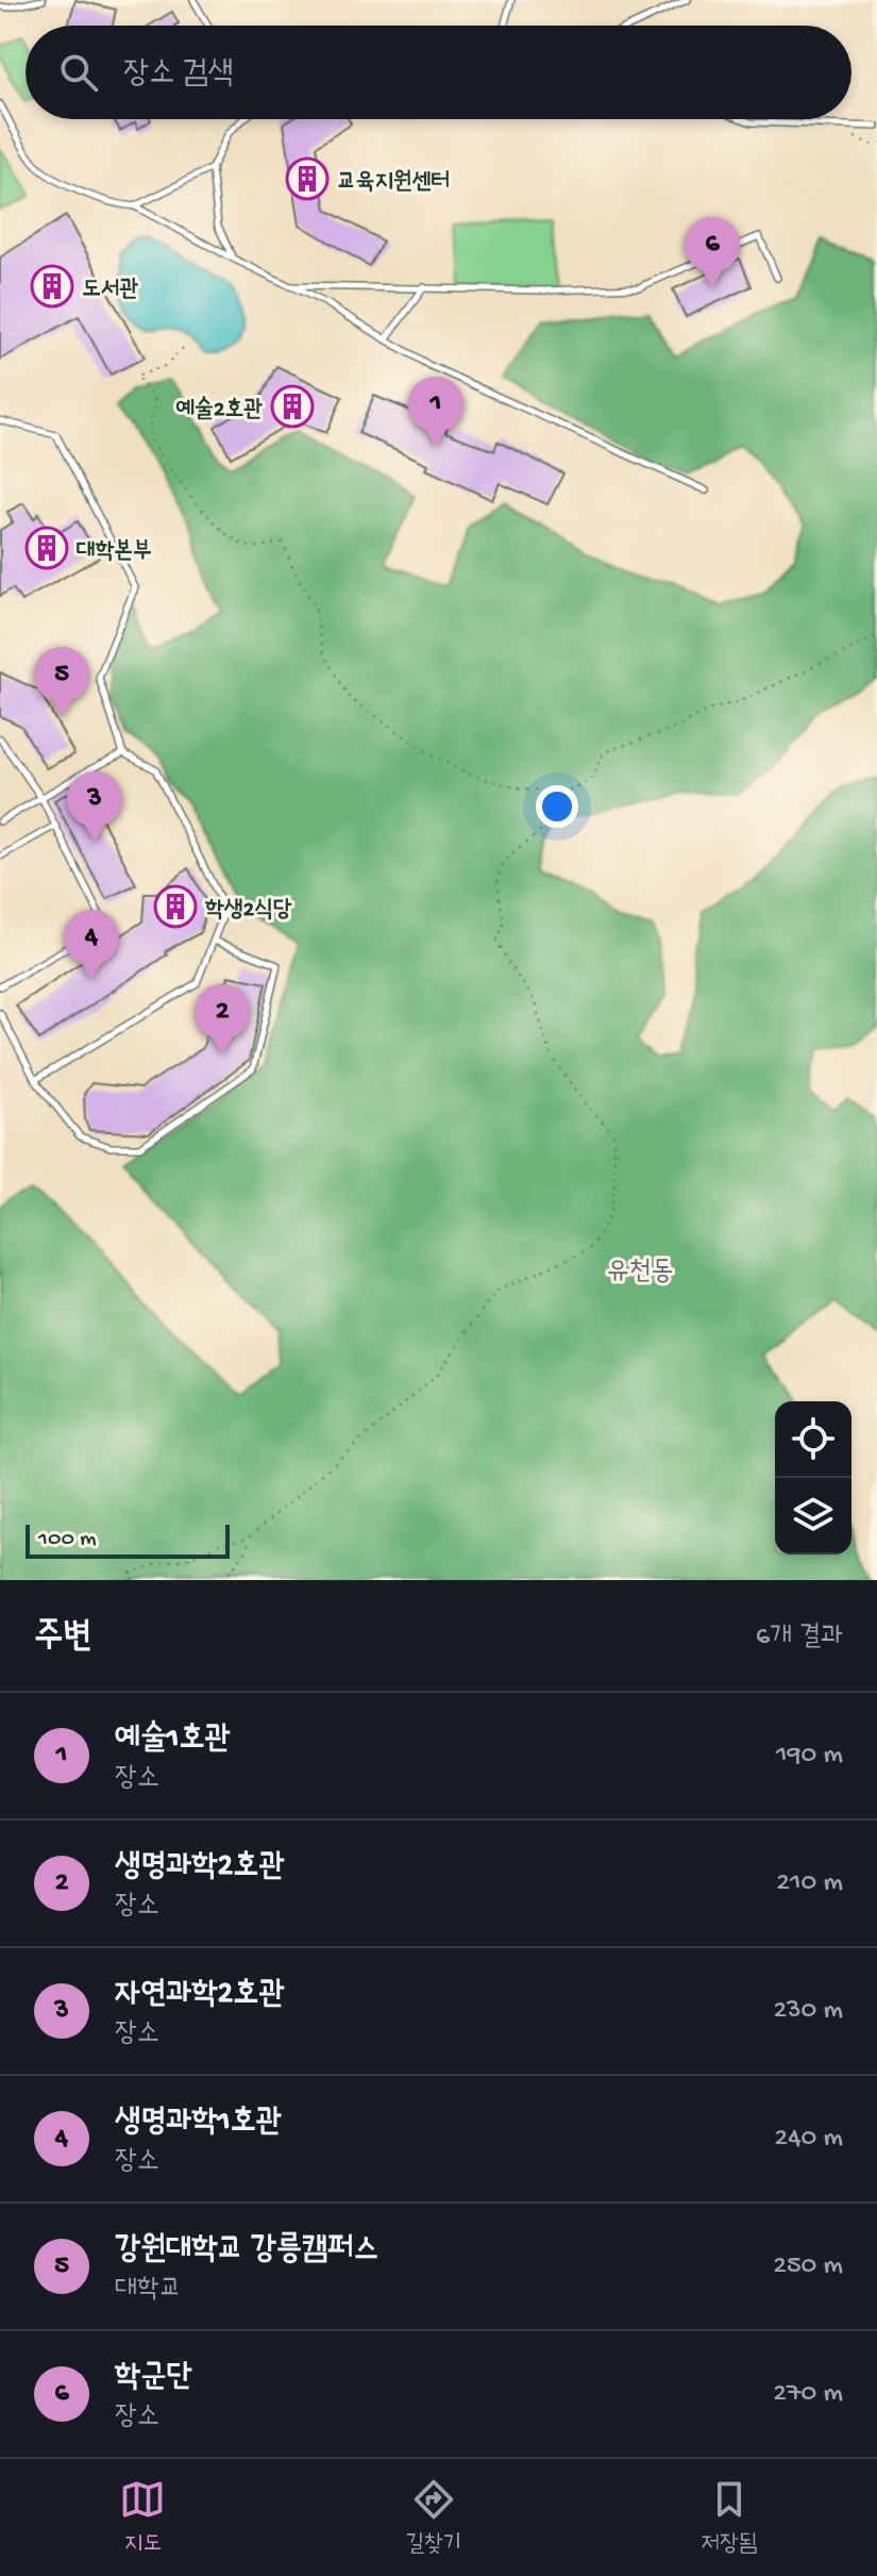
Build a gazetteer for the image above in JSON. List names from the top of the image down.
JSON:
{
  "districts": ["유천동"],
  "places": {
    "building": [
      "교육지원센터",
      "도서관",
      "예술2호관",
      "대학본부",
      "학생2식당"
    ]
  },
  "scale_bar": "100 m",
  "page": {
    "search": "장소 검색",
    "pins": [
      "6",
      "1",
      "5",
      "3",
      "4",
      "2"
    ],
    "scale": "100 m",
    "heading": ["주변", "6개 결과"],
    "list": [
      {
        "mark": "1",
        "name": "예술1호관",
        "note": "장소",
        "value": "190 m"
      },
      {
        "mark": "2",
        "name": "생명과학2호관",
        "note": "장소",
        "value": "210 m"
      },
      {
        "mark": "3",
        "name": "자연과학2호관",
        "note": "장소",
        "value": "230 m"
      },
      {
        "mark": "4",
        "name": "생명과학1호관",
        "note": "장소",
        "value": "240 m"
      },
      {
        "mark": "5",
        "name": "강원대학교 강릉캠퍼스",
        "note": "대학교",
        "value": "250 m"
      },
      {
        "mark": "6",
        "name": "학군단",
        "note": "장소",
        "value": "270 m"
      }
    ],
    "nav": ["지도", "길찾기", "저장됨"]
  }
}
